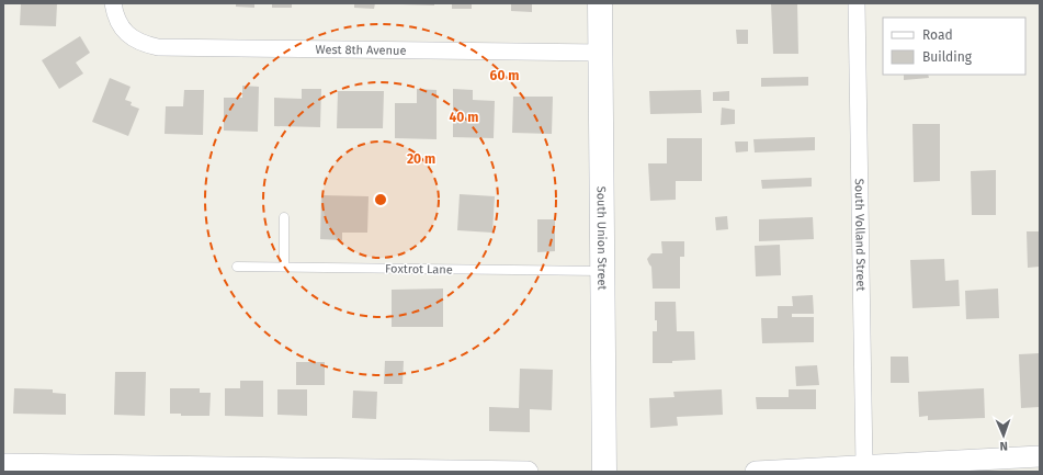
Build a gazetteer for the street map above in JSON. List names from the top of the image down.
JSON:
{
  "streets": {
    "main road": ["South Union Street"],
    "street": ["West 8th Avenue", "South Volland Street"],
    "lane": ["Foxtrot Lane"]
  },
  "crossings": [
    ["West 8th Avenue", "South Union Street"],
    ["South Union Street", "Foxtrot Lane"]
  ],
  "legend": ["Road", "Building"],
  "north": "bottom",
  "rings": ["60 m", "40 m", "20 m"]
}
